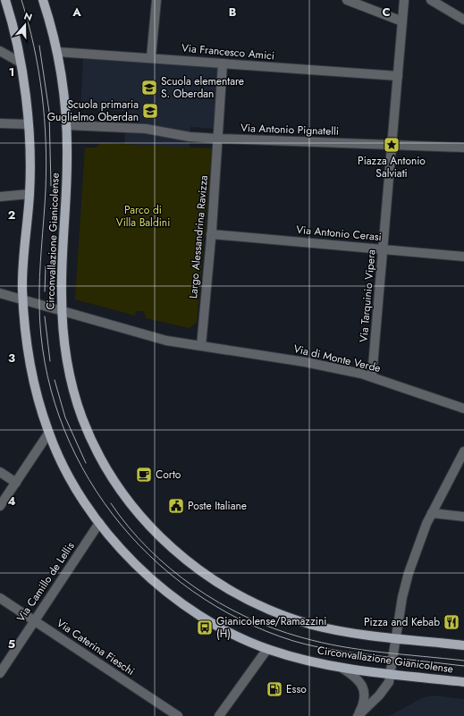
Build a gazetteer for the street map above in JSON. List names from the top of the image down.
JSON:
{
  "streets": {
    "main road": ["Circonvallazione Gianicolense"],
    "street": [
      "Via Francesco Amici",
      "Via Antonio Pignatelli",
      "Via Antonio Cerasi",
      "Largo Alessandrina Ravizza",
      "Via Tarquinio Vipera",
      "Via di Monte Verde",
      "Via Camillo de Lellis",
      "Via Caterina Fieschi"
    ]
  },
  "crossings": [
    ["Via Francesco Amici", "Largo Alessandrina Ravizza"],
    ["Via Francesco Amici", "Circonvallazione Gianicolense"],
    ["Via Antonio Pignatelli", "Largo Alessandrina Ravizza"],
    ["Via Antonio Pignatelli", "Via Tarquinio Vipera"],
    ["Via Antonio Cerasi", "Largo Alessandrina Ravizza"],
    ["Via Antonio Cerasi", "Via Tarquinio Vipera"],
    ["Largo Alessandrina Ravizza", "Via di Monte Verde"],
    ["Circonvallazione Gianicolense", "Via Camillo de Lellis"],
    ["Via Tarquinio Vipera", "Via di Monte Verde"],
    ["Via Camillo de Lellis", "Via Caterina Fieschi"]
  ],
  "parks": ["Parco di Villa Baldini"],
  "places": {
    "school or university": ["Scuola elementare S. Oberdan", "Scuola primaria Guglielmo Oberdan"],
    "place": ["Piazza Antonio Salviati"],
    "cafe": ["Corto"],
    "public building": ["Poste Italiane"],
    "restaurant": ["Pizza and Kebab"],
    "bus stop": ["Gianicolense/Ramazzini (H)"],
    "fuel station": ["Esso"]
  },
  "north": "top",
  "grid": {
    "columns": ["A", "B", "C"],
    "rows": [
      "1",
      "2",
      "3",
      "4",
      "5"
    ]
  }
}
